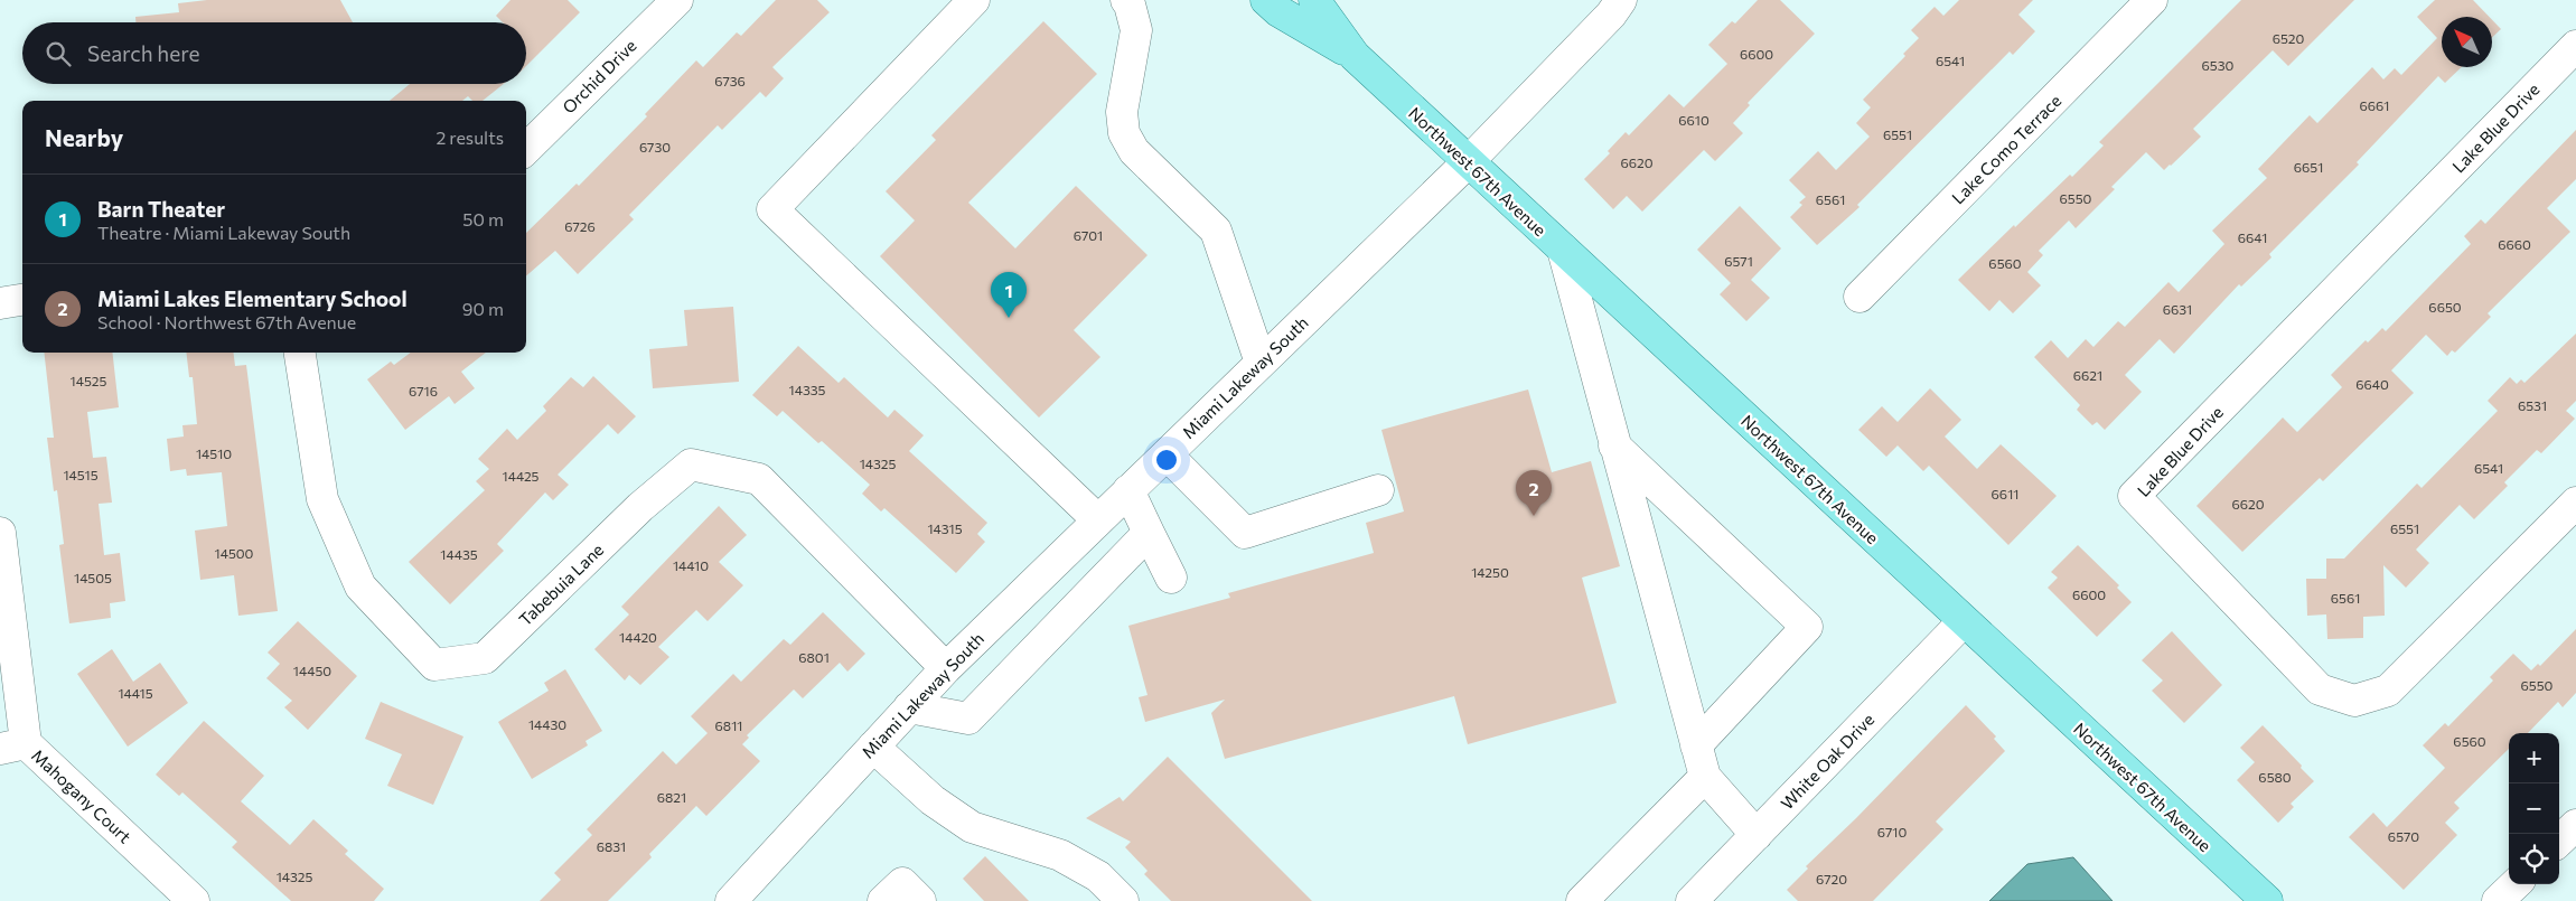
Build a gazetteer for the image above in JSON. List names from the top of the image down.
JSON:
{
  "streets": {
    "main road": ["Northwest 67th Avenue"],
    "street": [
      "Orchid Drive",
      "Lake Blue Drive",
      "Lake Como Terrace",
      "Miami Lakeway South",
      "Tabebuia Lane",
      "White Oak Drive",
      "Mahogany Court"
    ]
  },
  "crossings": [
    ["Northwest 67th Avenue", "Miami Lakeway South"],
    ["Northwest 67th Avenue", "White Oak Drive"],
    ["Miami Lakeway South", "Tabebuia Lane"]
  ],
  "house_numbers": [
    "6520",
    "6600",
    "6541",
    "6530",
    "6736",
    "6661",
    "6610",
    "6551",
    "6730",
    "6620",
    "6651",
    "6550",
    "6561",
    "6726",
    "6701",
    "6641",
    "6660",
    "6571",
    "6560",
    "6650",
    "6631",
    "6621",
    "14525",
    "6640",
    "14335",
    "6716",
    "6531",
    "14510",
    "14325",
    "6541",
    "14515",
    "14425",
    "6611",
    "6620",
    "14315",
    "6551",
    "14500",
    "14435",
    "14410",
    "14250",
    "14505",
    "6600",
    "6561",
    "14420",
    "6801",
    "14450",
    "6550",
    "14415",
    "14430",
    "6811",
    "6560",
    "6580",
    "6821",
    "6710",
    "6570",
    "6831",
    "14325",
    "6720"
  ],
  "north": "top left",
  "page": {
    "search": "Search here",
    "heading": ["Nearby", "2 results"],
    "list": [
      {
        "mark": "1",
        "name": "Barn Theater",
        "note": "Theatre · Miami Lakeway South",
        "value": "50 m"
      },
      {
        "mark": "2",
        "name": "Miami Lakes Elementary School",
        "note": "School · Northwest 67th Avenue",
        "value": "90 m"
      }
    ],
    "pins": ["1", "2"],
    "map_buttons": ["+", "−"]
  }
}
